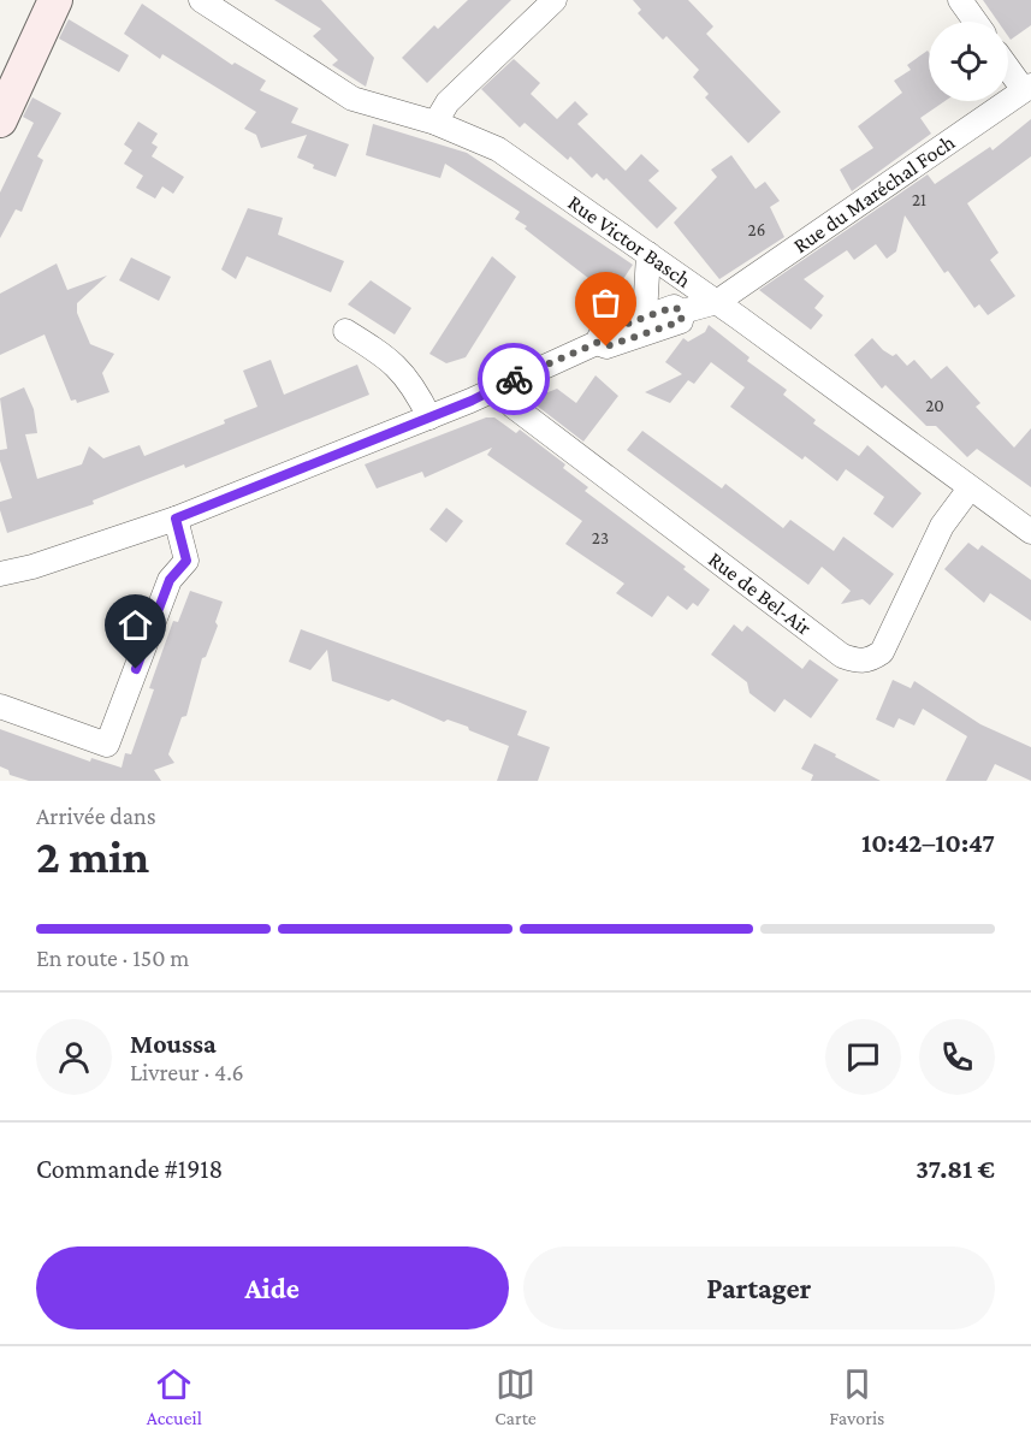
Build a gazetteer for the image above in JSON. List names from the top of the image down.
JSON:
{
  "streets": {
    "street": ["Rue du Maréchal Foch", "Rue Victor Basch", "Rue de Bel-Air"]
  },
  "crossings": [
    ["Rue du Maréchal Foch", "Rue Victor Basch"],
    ["Rue Victor Basch", "Rue de Bel-Air"]
  ],
  "house_numbers": [
    "21",
    "26",
    "20",
    "23"
  ],
  "page": {
    "heading": ["2 min", "Arrivée dans", "10:42–10:47"],
    "panel": [
      "Moussa",
      "Livreur · 4.6",
      "Commande #1918",
      "37.81 €"
    ],
    "bar": "En route · 150 m",
    "buttons": ["Aide", "Partager"],
    "tabs": ["Accueil", "Carte", "Favoris"]
  }
}
